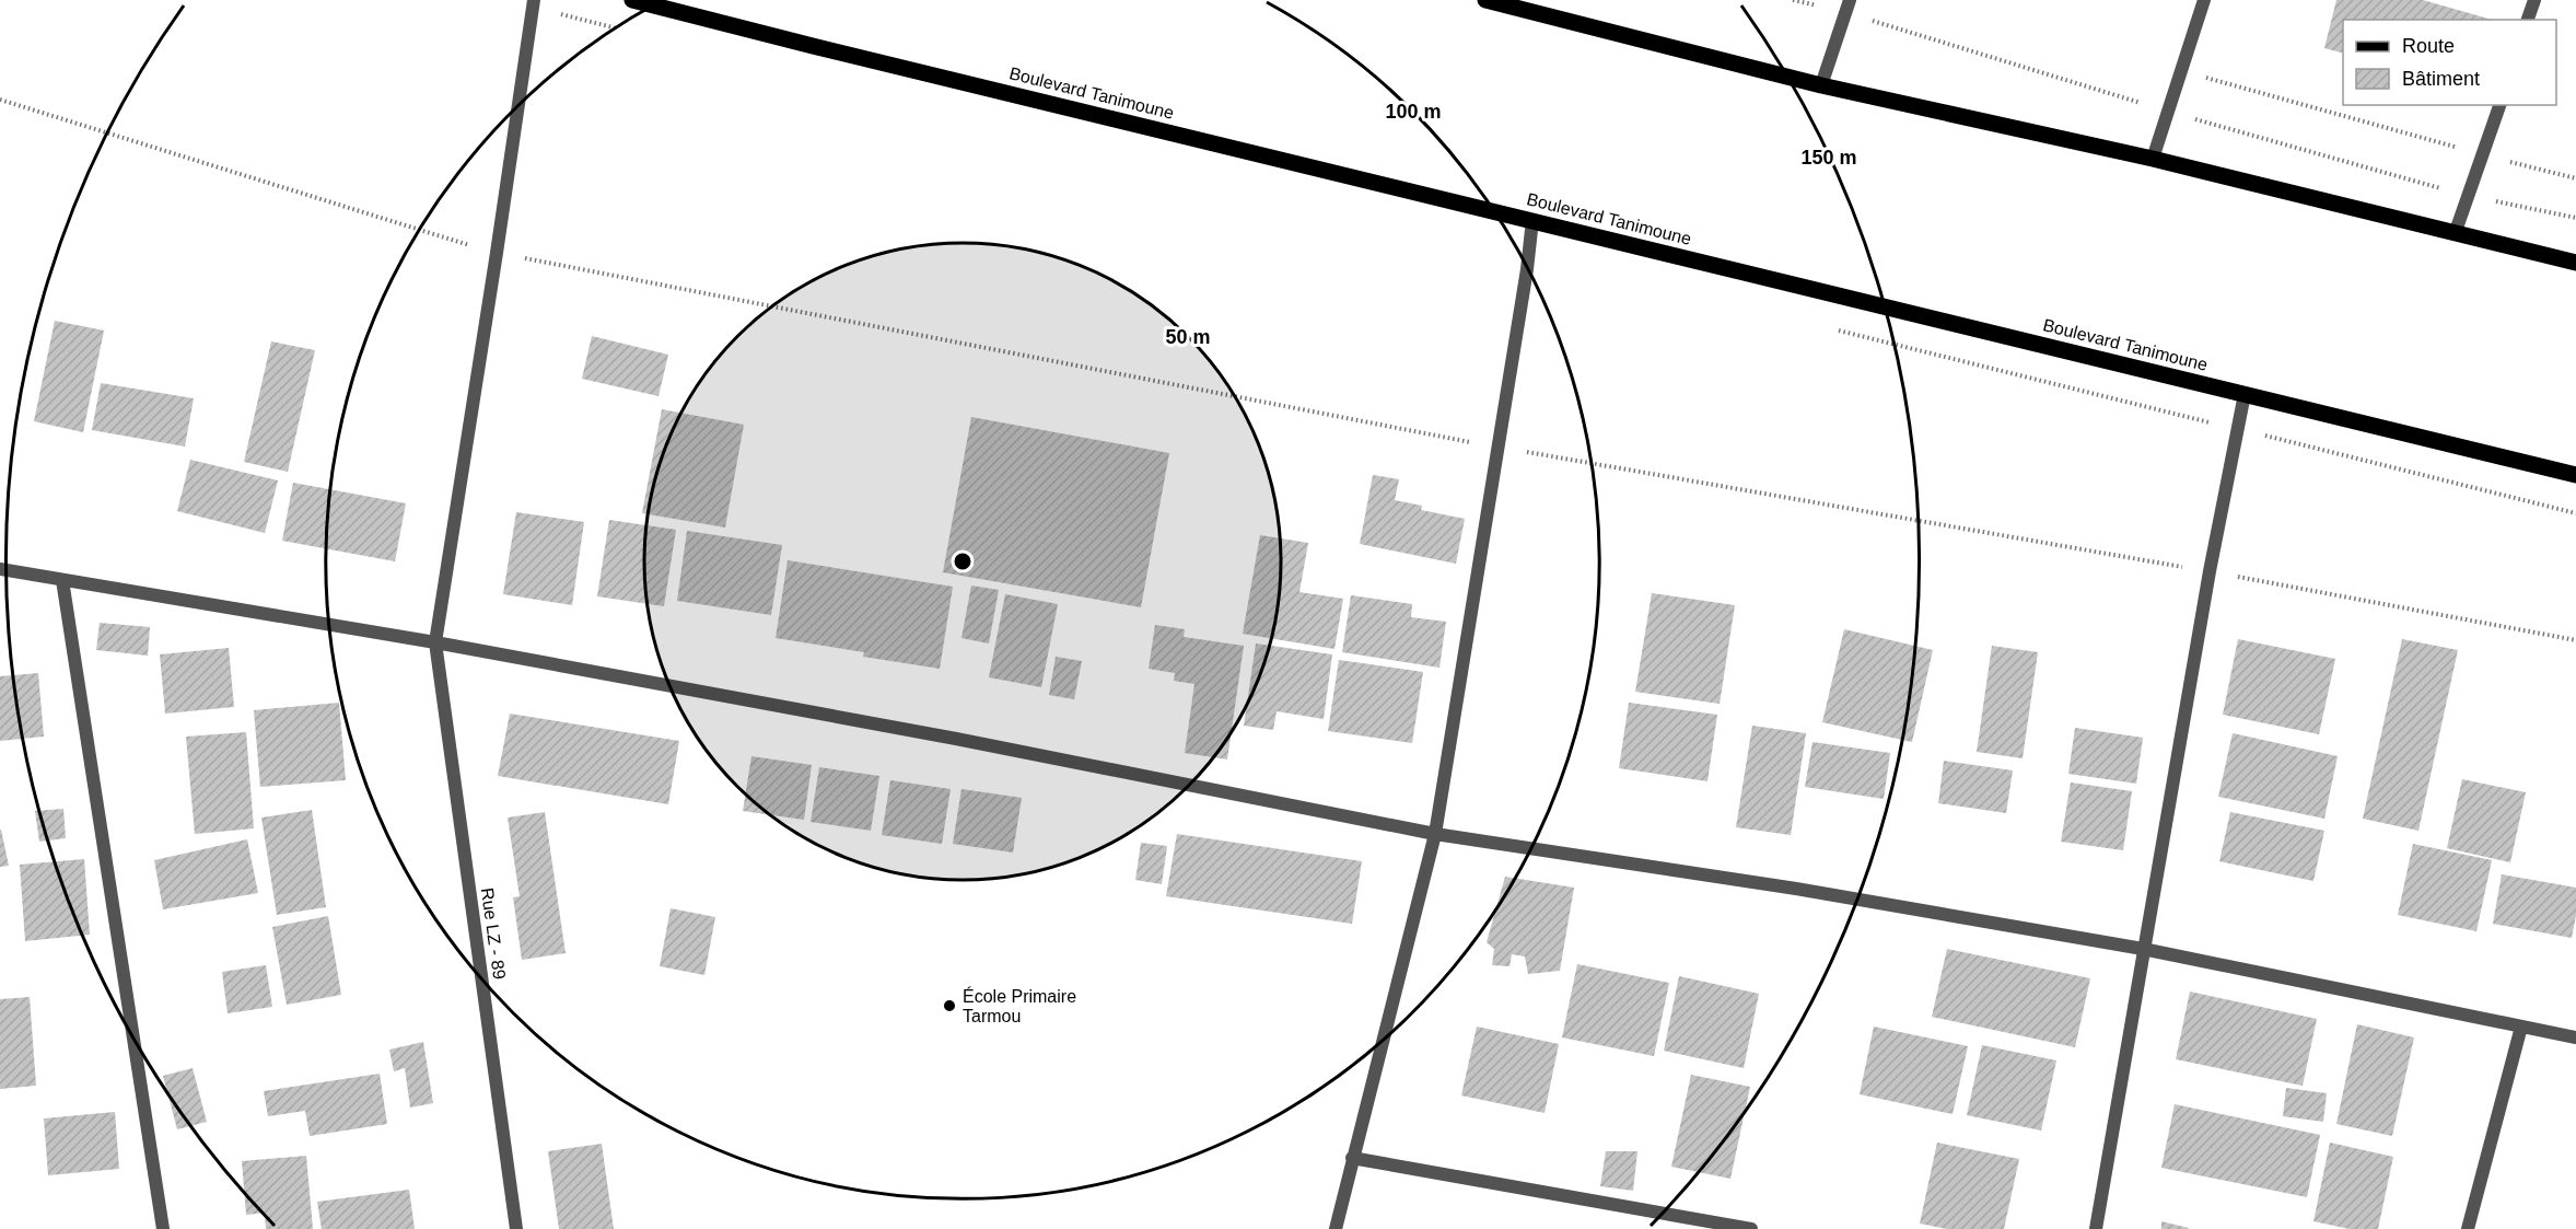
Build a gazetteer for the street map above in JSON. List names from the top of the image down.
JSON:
{
  "streets": {
    "main road": ["Boulevard Tanimoune"],
    "street": ["Rue LZ - 89"]
  },
  "places": ["École Primaire Tarmou"],
  "legend": ["Route", "Bâtiment"],
  "rings": ["100 m", "150 m", "50 m"]
}
